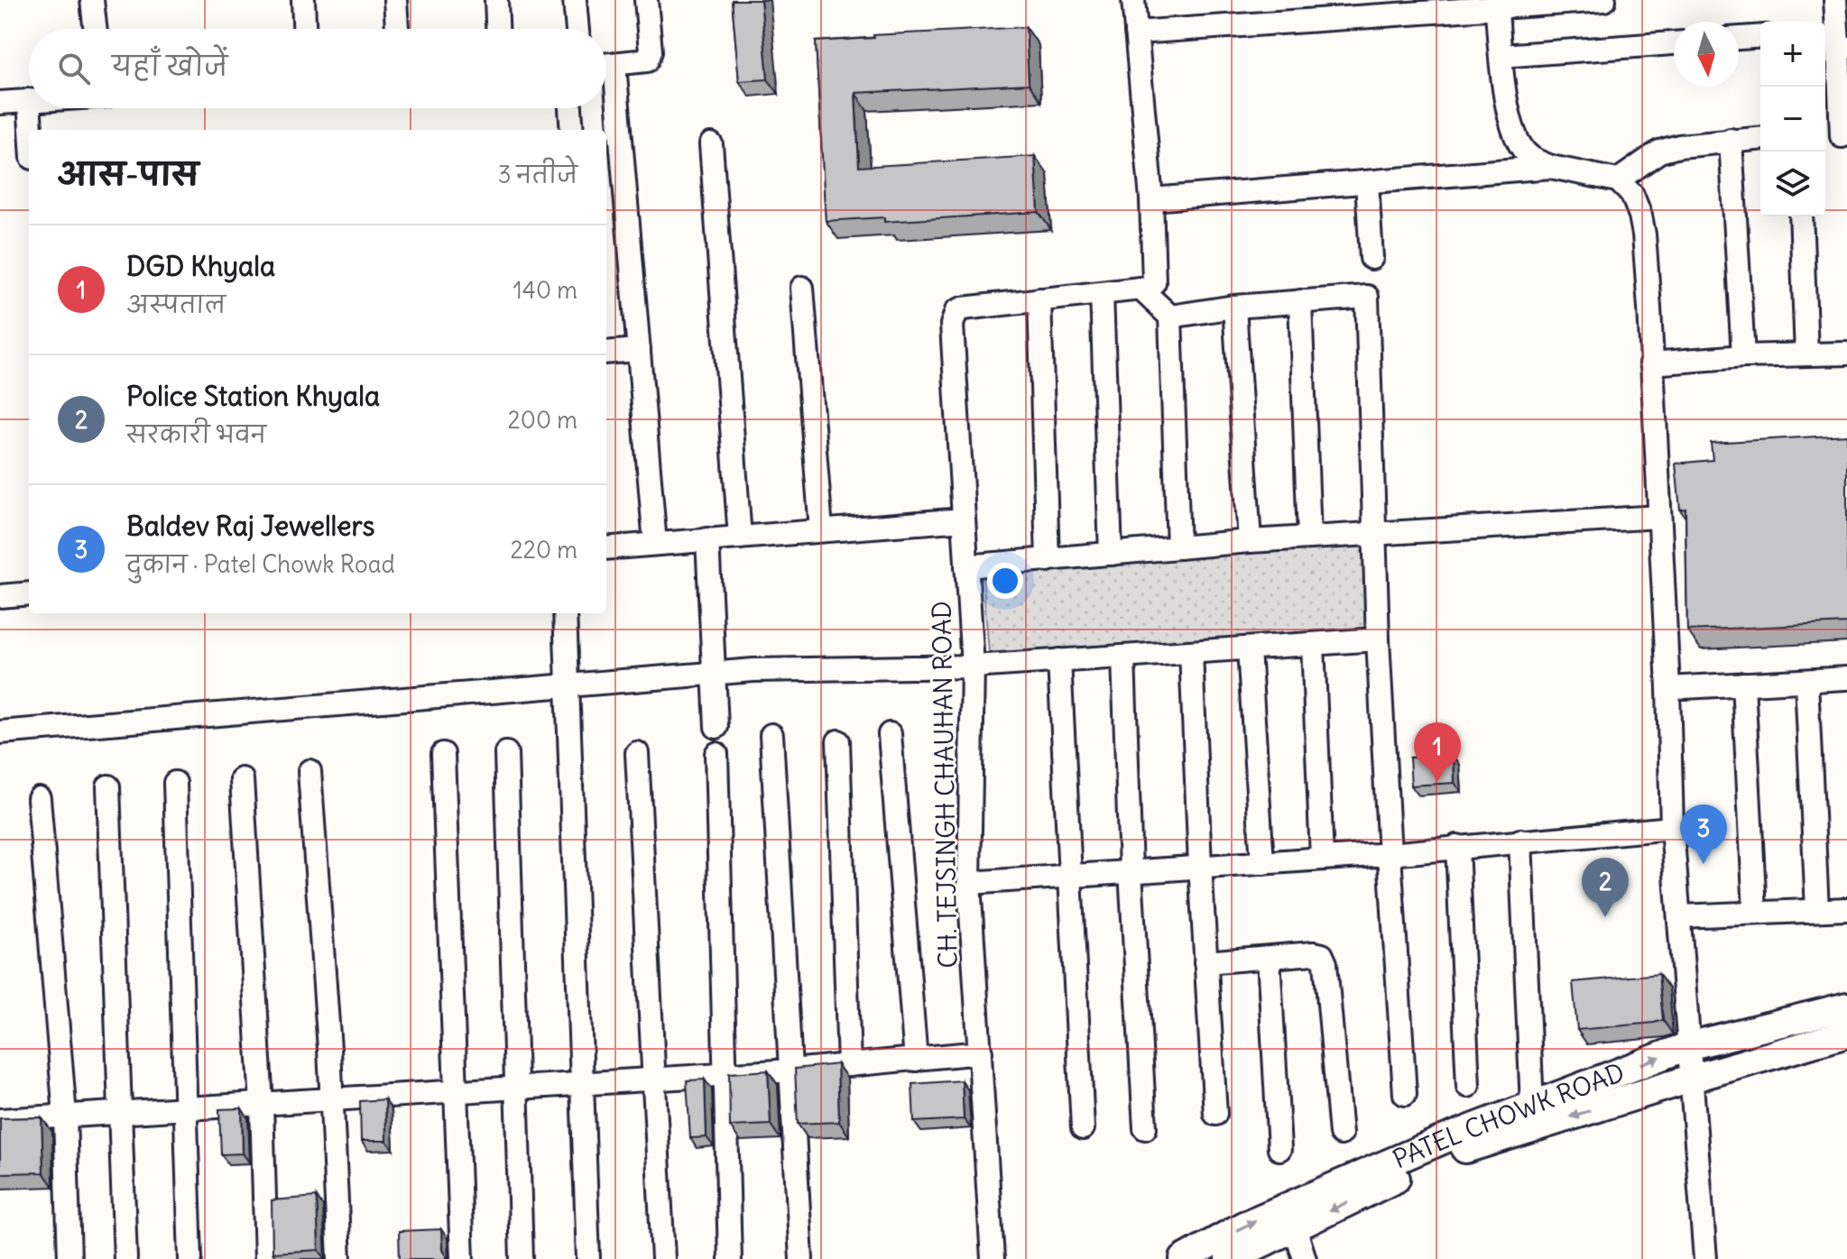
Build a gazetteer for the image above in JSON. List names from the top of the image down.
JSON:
{
  "streets": {
    "street": ["CH. TEJSINGH CHAUHAN ROAD", "PATEL CHOWK ROAD"]
  },
  "north": "bottom",
  "page": {
    "map_buttons": ["+", "−"],
    "search": "यहाँ खोजें",
    "heading": ["आस-पास", "3 नतीजे"],
    "list": [
      {
        "mark": "1",
        "name": "DGD Khyala",
        "note": "अस्पताल",
        "value": "140 m"
      },
      {
        "mark": "2",
        "name": "Police Station Khyala",
        "note": "सरकारी भवन",
        "value": "200 m"
      },
      {
        "mark": "3",
        "name": "Baldev Raj Jewellers",
        "note": "दुकान · Patel Chowk Road",
        "value": "220 m"
      }
    ],
    "pins": ["1", "3", "2"]
  }
}
